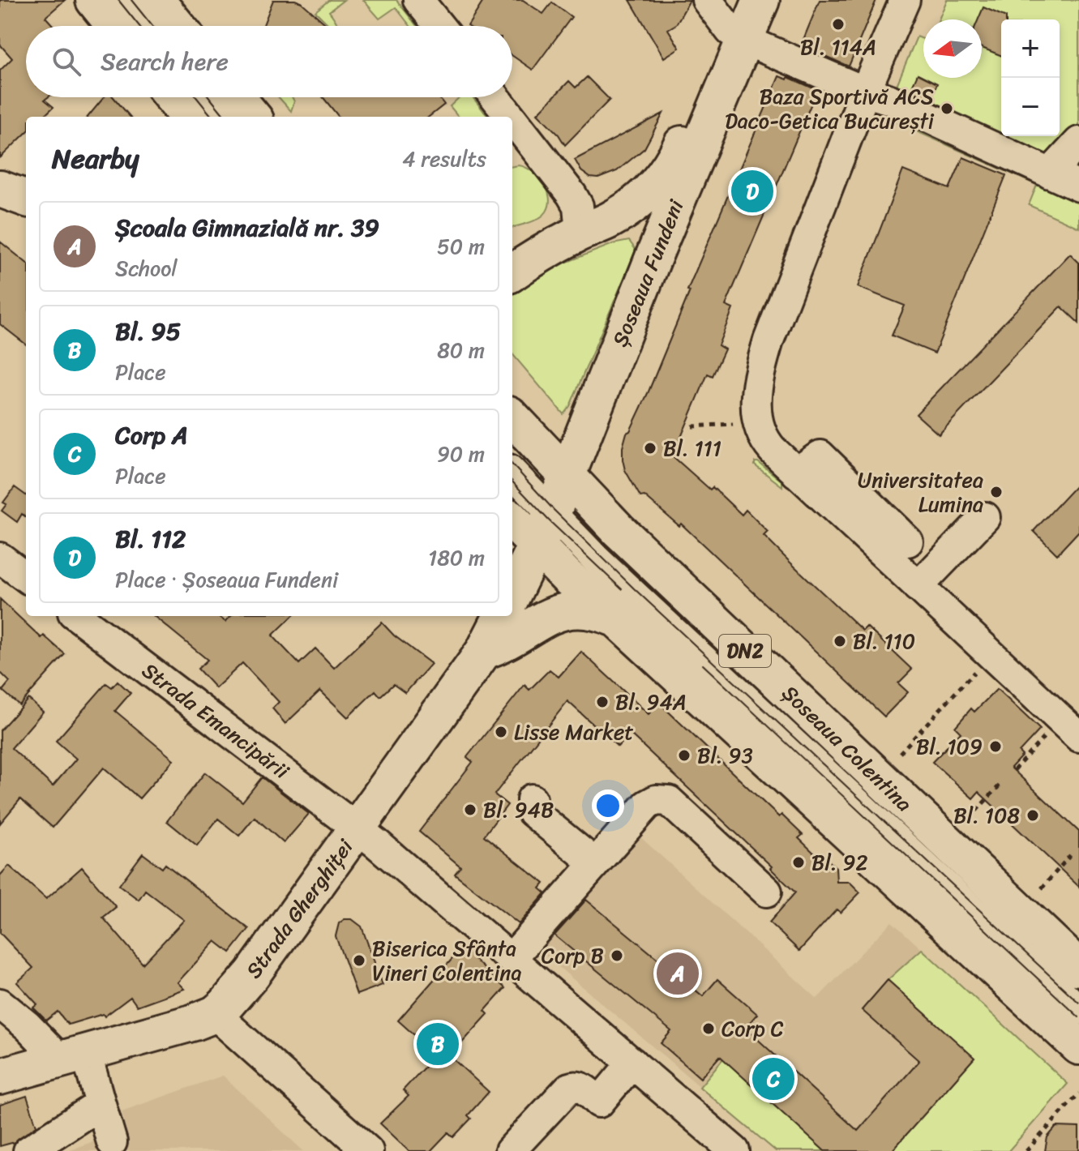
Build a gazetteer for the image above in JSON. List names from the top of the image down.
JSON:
{
  "streets": {
    "main road": [
      "Șoseaua Fundeni",
      "DN2",
      "Șoseaua Colentina",
      "Strada Gherghiței"
    ],
    "street": ["Strada Emancipării"]
  },
  "crossings": [
    ["Șoseaua Fundeni", "Șoseaua Colentina"],
    ["Strada Emancipării", "Strada Gherghiței"]
  ],
  "places": [
    "Bl. 114A",
    "Baza Sportivă ACS Daco-Getica București",
    "Bl. 111",
    "Universitatea Lumina",
    "Bl. 110",
    "Bl. 94A",
    "Lisse Market",
    "Bl. 109",
    "Bl. 93",
    "Bl. 94B",
    "Bl. 108",
    "Bl. 92",
    "Corp B",
    "Biserica Sfânta Vineri Colentina",
    "Corp C"
  ],
  "north": "left",
  "page": {
    "map_buttons": ["+", "−"],
    "search": "Search here",
    "heading": ["Nearby", "4 results"],
    "pins": [
      "D",
      "A",
      "B",
      "C"
    ],
    "list": [
      {
        "mark": "A",
        "name": "Școala Gimnazială nr. 39",
        "note": "School",
        "value": "50 m"
      },
      {
        "mark": "B",
        "name": "Bl. 95",
        "note": "Place",
        "value": "80 m"
      },
      {
        "mark": "C",
        "name": "Corp A",
        "note": "Place",
        "value": "90 m"
      },
      {
        "mark": "D",
        "name": "Bl. 112",
        "note": "Place · Șoseaua Fundeni",
        "value": "180 m"
      }
    ]
  }
}
